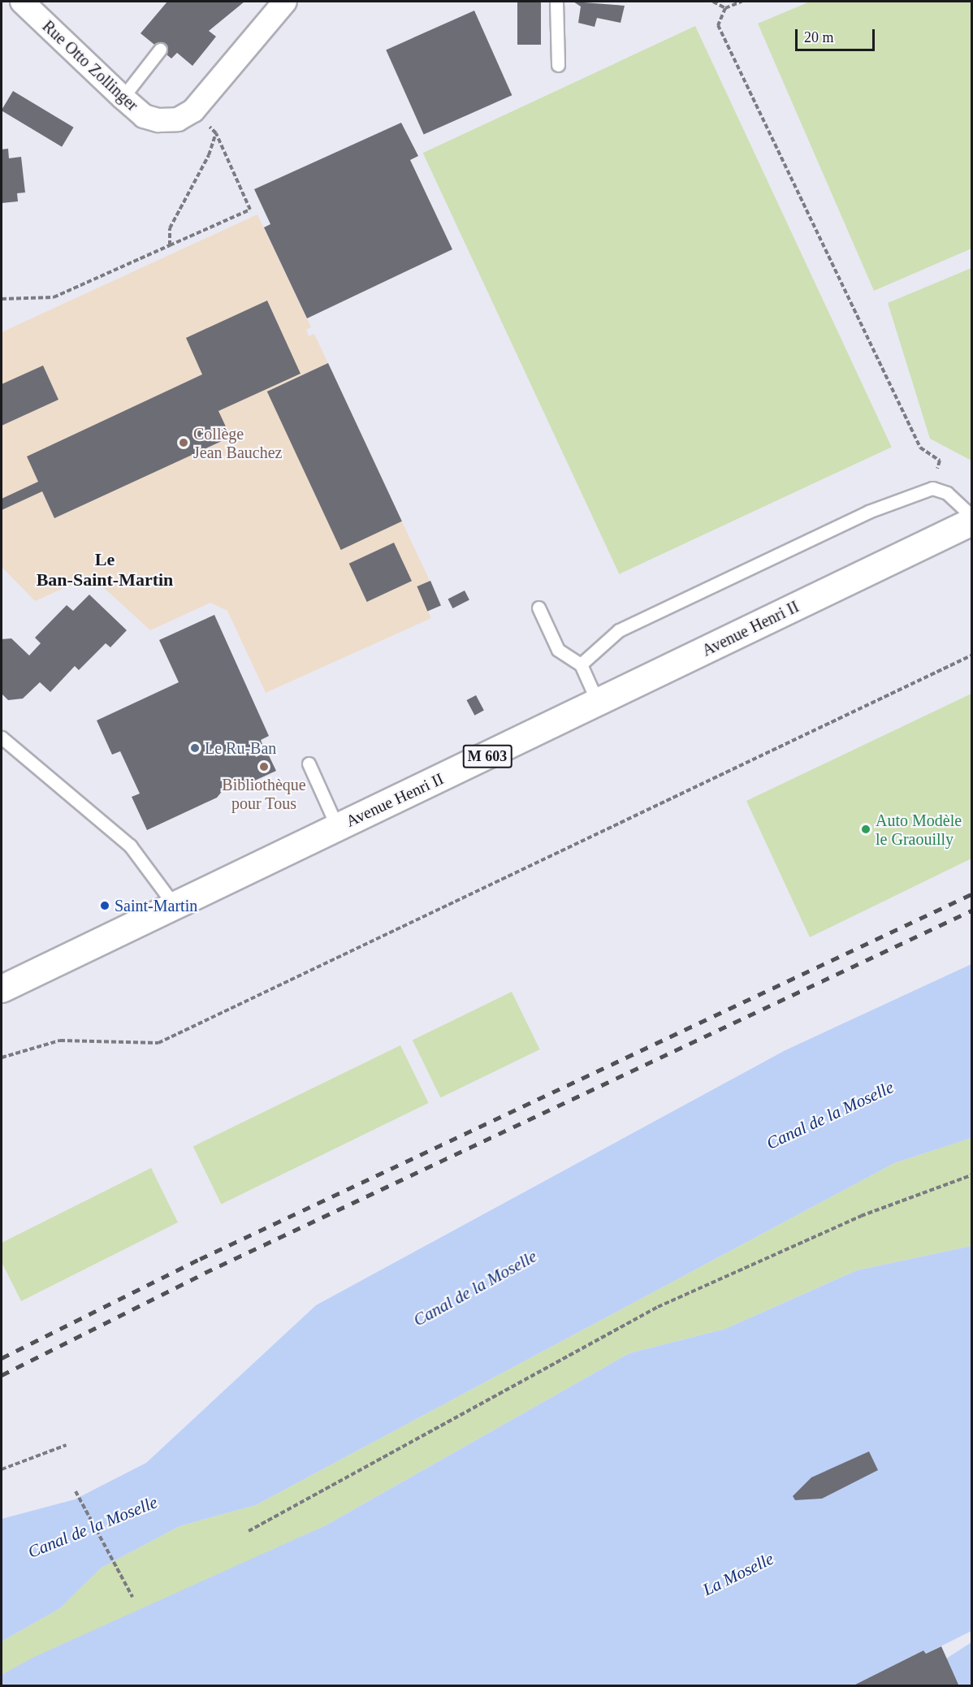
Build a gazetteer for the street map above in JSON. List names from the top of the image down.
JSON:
{
  "streets": {
    "main road": ["Avenue Henri II", "M 603"],
    "street": ["Rue Otto Zollinger"]
  },
  "districts": ["Le Ban-Saint-Martin"],
  "water": ["Canal de la Moselle", "La Moselle"],
  "places": [
    "Collège Jean Bauchez",
    "Le Ru-Ban",
    "Bibliothèque pour Tous",
    "Auto Modèle le Graouilly",
    "Saint-Martin"
  ],
  "scale_bar": "20 m"
}
